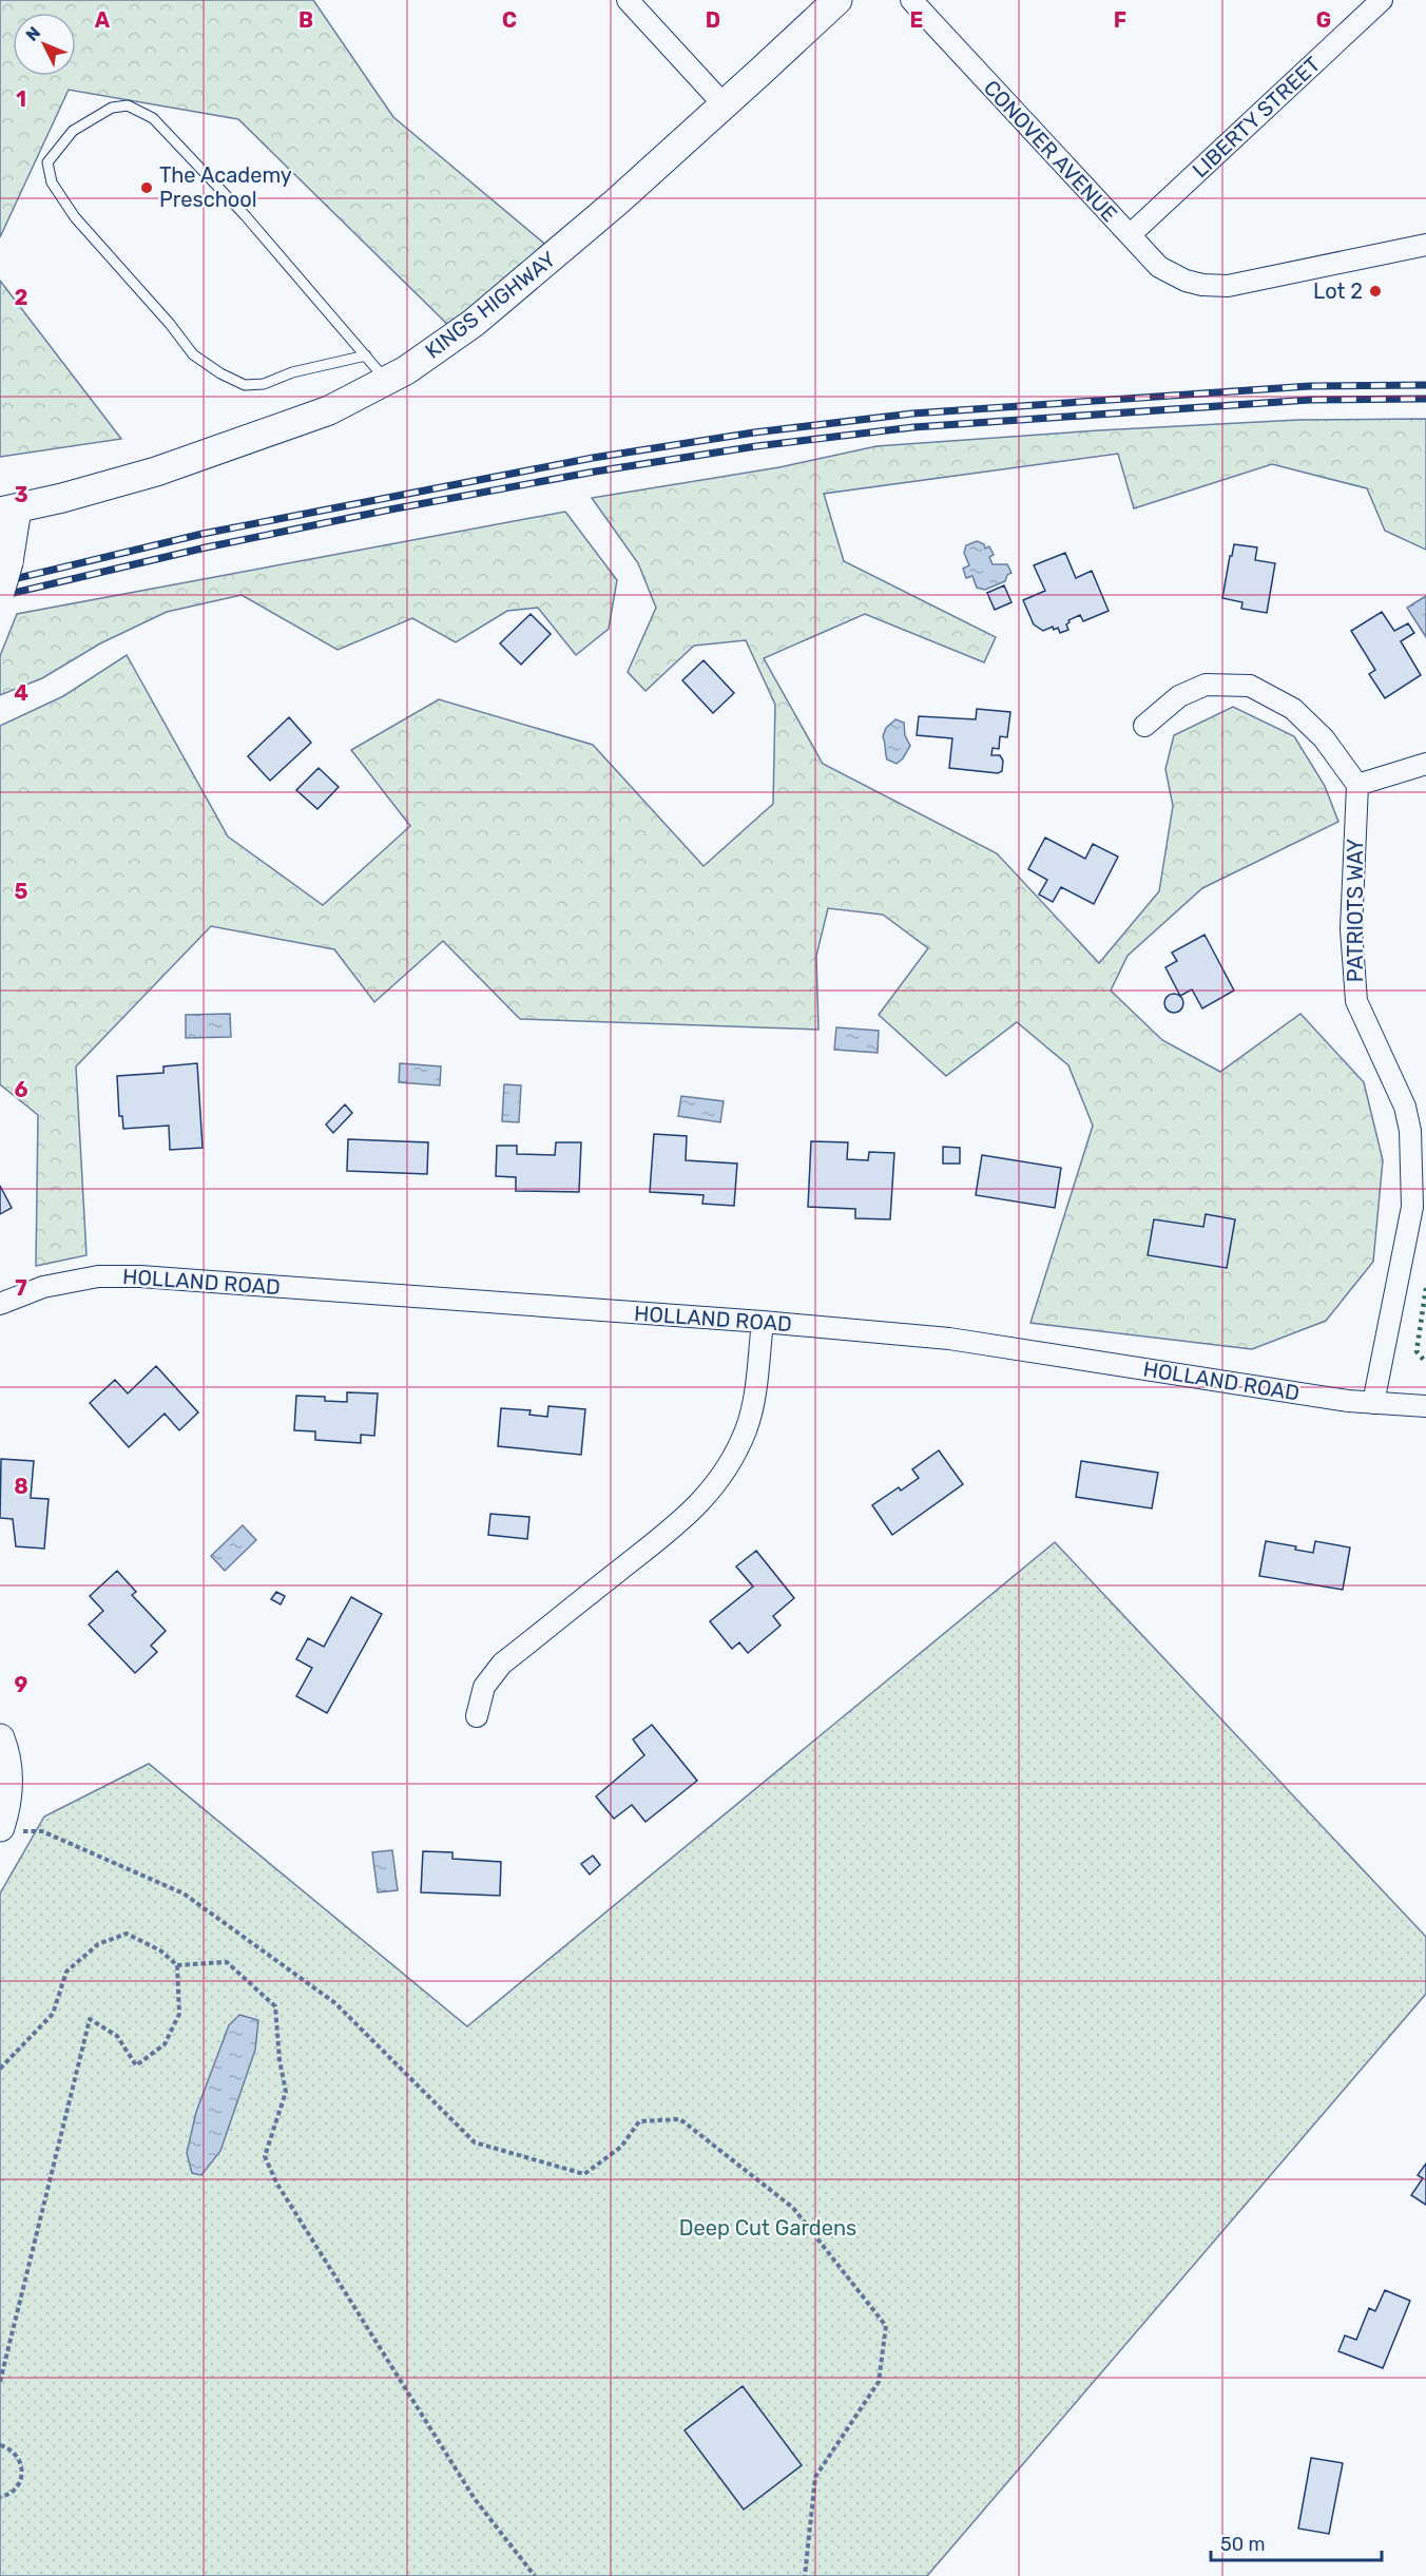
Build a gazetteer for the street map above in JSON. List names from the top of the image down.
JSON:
{
  "streets": {
    "street": [
      "LIBERTY STREET",
      "CONOVER AVENUE",
      "KINGS HIGHWAY",
      "PATRIOTS WAY",
      "HOLLAND ROAD"
    ]
  },
  "crossings": [
    ["LIBERTY STREET", "CONOVER AVENUE"],
    ["PATRIOTS WAY", "HOLLAND ROAD"]
  ],
  "parks": ["Deep Cut Gardens"],
  "places": ["The Academy Preschool", "Lot 2"],
  "scale_bar": "50 m",
  "north": "top left",
  "grid": {
    "columns": [
      "A",
      "B",
      "C",
      "D",
      "E",
      "F",
      "G"
    ],
    "rows": [
      "1",
      "2",
      "3",
      "4",
      "5",
      "6",
      "7",
      "8",
      "9"
    ]
  }
}
